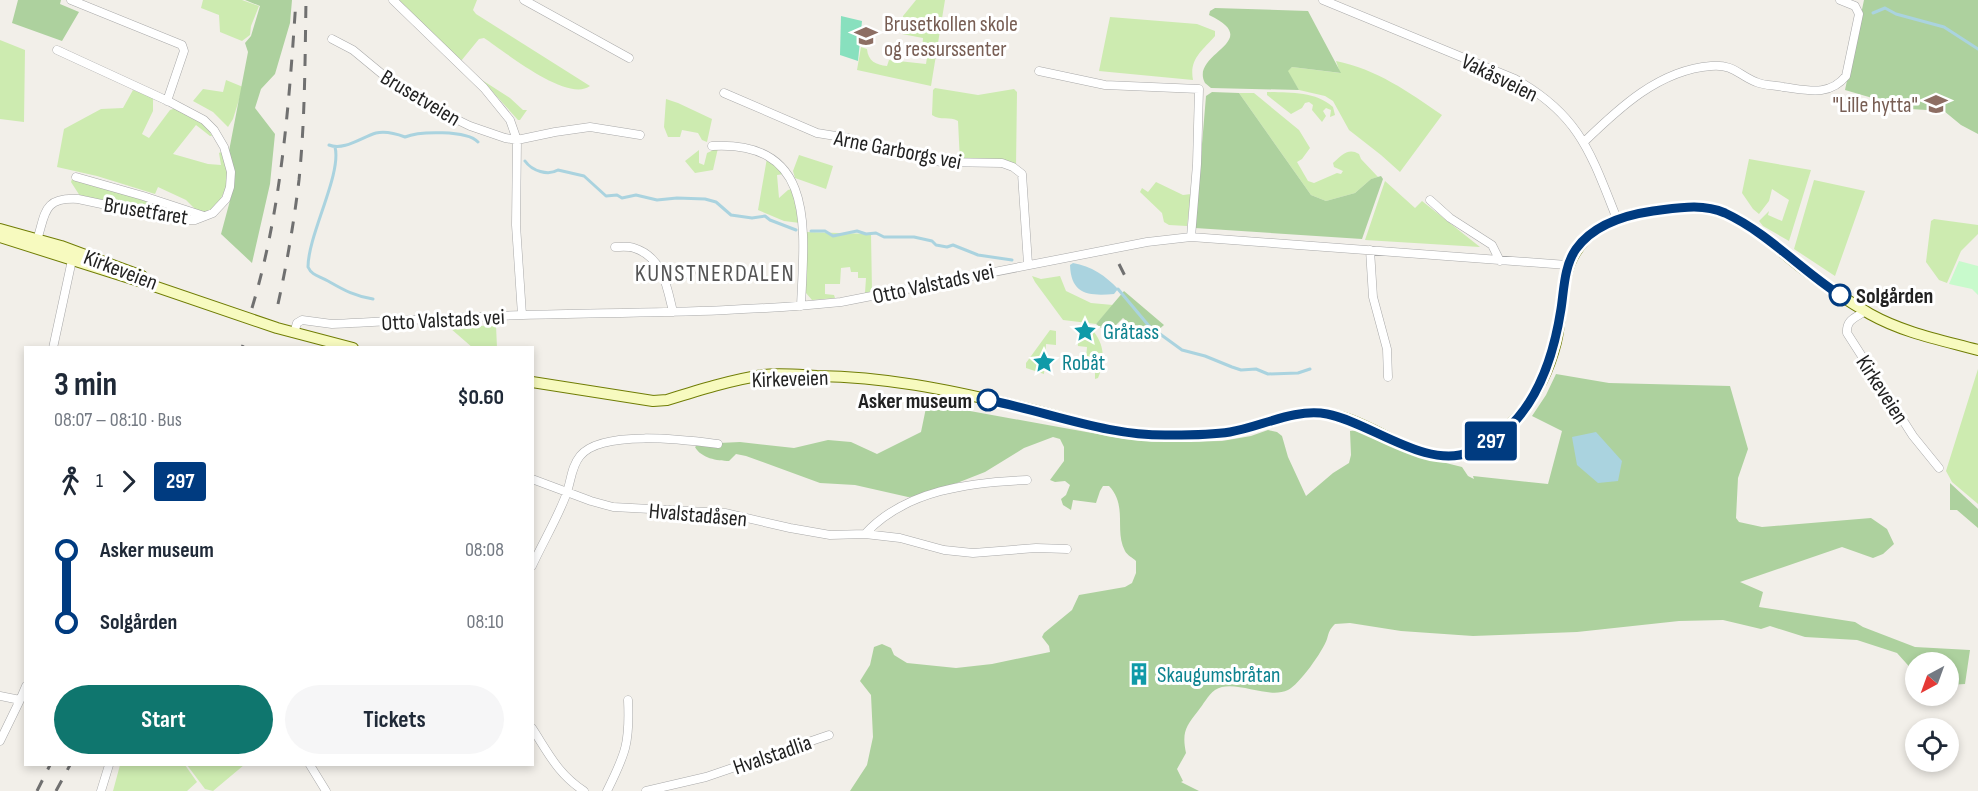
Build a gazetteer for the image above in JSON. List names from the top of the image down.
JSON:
{
  "streets": {
    "main road": ["Kirkeveien"],
    "street": [
      "Vakåsveien",
      "Brusetveien",
      "Arne Garborgs vei",
      "Brusetfaret",
      "Otto Valstads vei",
      "Hvalstadåsen",
      "Hvalstadlia"
    ]
  },
  "crossings": [
    ["Vakåsveien", "Kirkeveien"],
    ["Brusetveien", "Otto Valstads vei"],
    ["Arne Garborgs vei", "Otto Valstads vei"],
    ["Brusetfaret", "Kirkeveien"],
    ["Kirkeveien", "Otto Valstads vei"]
  ],
  "districts": ["KUNSTNERDALEN"],
  "places": {
    "school or university": ["Brusetkollen skole og ressurssenter", "\"Lille hytta\""],
    "other": ["Solgården", "Asker museum"],
    "place": ["Gråtass", "Robåt"],
    "building": ["Skaugumsbråtan"]
  },
  "lines": ["bus line 297"],
  "north": "bottom left",
  "page": {
    "on_map": "297",
    "heading": ["3 min", "08:07 – 08:10 · Bus", "$0.60"],
    "legs": ["1", "297"],
    "list": [
      {
        "name": "Asker museum",
        "value": "08:08"
      },
      {
        "name": "Solgården",
        "value": "08:10"
      }
    ],
    "buttons": ["Start", "Tickets"]
  }
}
